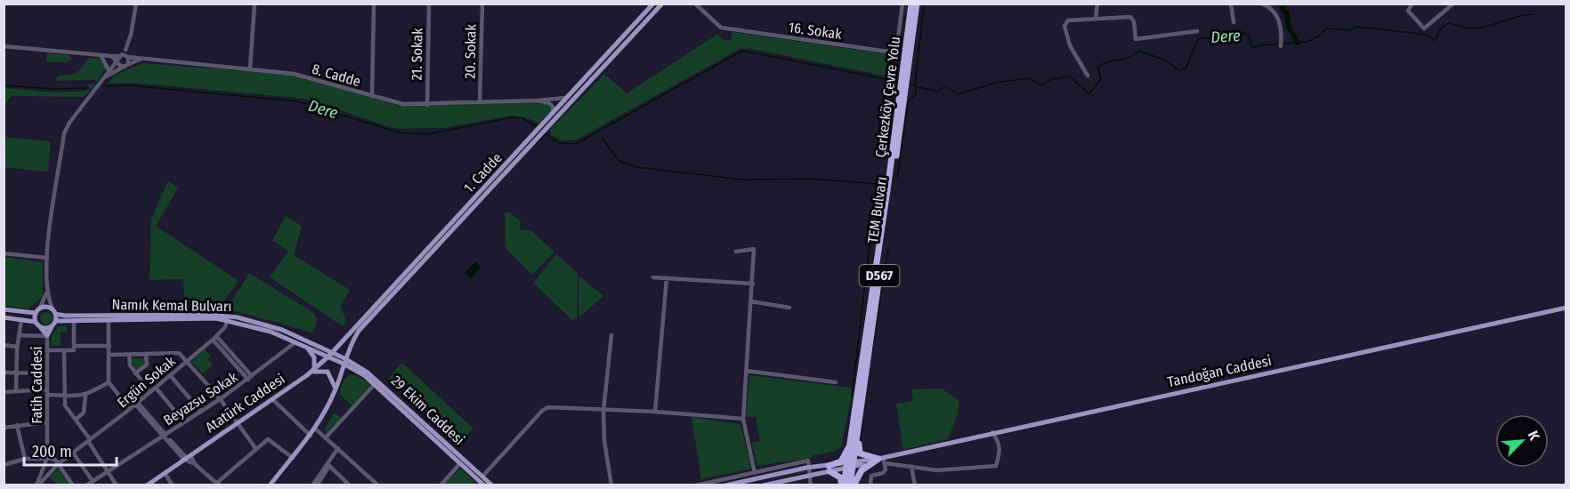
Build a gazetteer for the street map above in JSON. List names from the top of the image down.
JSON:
{
  "streets": {
    "highway": ["Çerkezköy Çevre Yolu", "TEM Bulvarı", "D567"],
    "main road": [
      "1. Cadde",
      "Namık Kemal Bulvarı",
      "Tandoğan Caddesi",
      "Atatürk Caddesi",
      "29 Ekim Caddesi"
    ],
    "street": [
      "16. Sokak",
      "20. Sokak",
      "21. Sokak",
      "8. Cadde",
      "Ergün Sokak",
      "Fatih Caddesi",
      "Beyazsu Sokak"
    ]
  },
  "crossings": [
    ["20. Sokak", "8. Cadde"],
    ["21. Sokak", "8. Cadde"],
    ["8. Cadde", "1. Cadde"],
    ["Çerkezköy Çevre Yolu", "TEM Bulvarı"],
    ["Çerkezköy Çevre Yolu", "D567"],
    ["1. Cadde", "Namık Kemal Bulvarı"],
    ["1. Cadde", "Atatürk Caddesi"],
    ["1. Cadde", "29 Ekim Caddesi"],
    ["TEM Bulvarı", "D567"],
    ["TEM Bulvarı", "Tandoğan Caddesi"],
    ["D567", "Tandoğan Caddesi"],
    ["Namık Kemal Bulvarı", "Ergün Sokak"],
    ["Namık Kemal Bulvarı", "Beyazsu Sokak"],
    ["Namık Kemal Bulvarı", "Atatürk Caddesi"],
    ["Namık Kemal Bulvarı", "29 Ekim Caddesi"],
    ["Ergün Sokak", "Fatih Caddesi"]
  ],
  "water": ["Dere"],
  "scale_bar": "200 m",
  "north": "top right"
}
